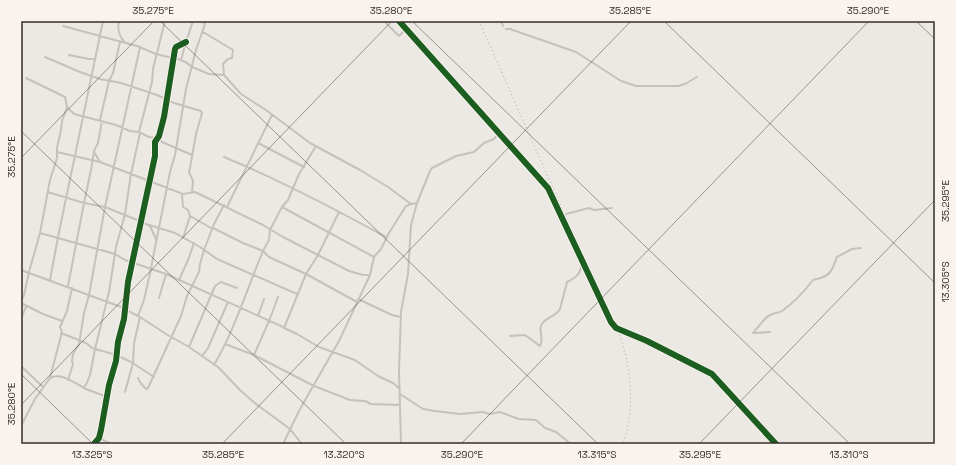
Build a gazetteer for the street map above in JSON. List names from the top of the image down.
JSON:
{
  "coordinates": [
    "35.275°E",
    "35.280°E",
    "35.285°E",
    "35.290°E",
    "35.295°E",
    "13.305°S",
    "13.325°S",
    "13.320°S",
    "13.315°S",
    "13.310°S"
  ]
}
